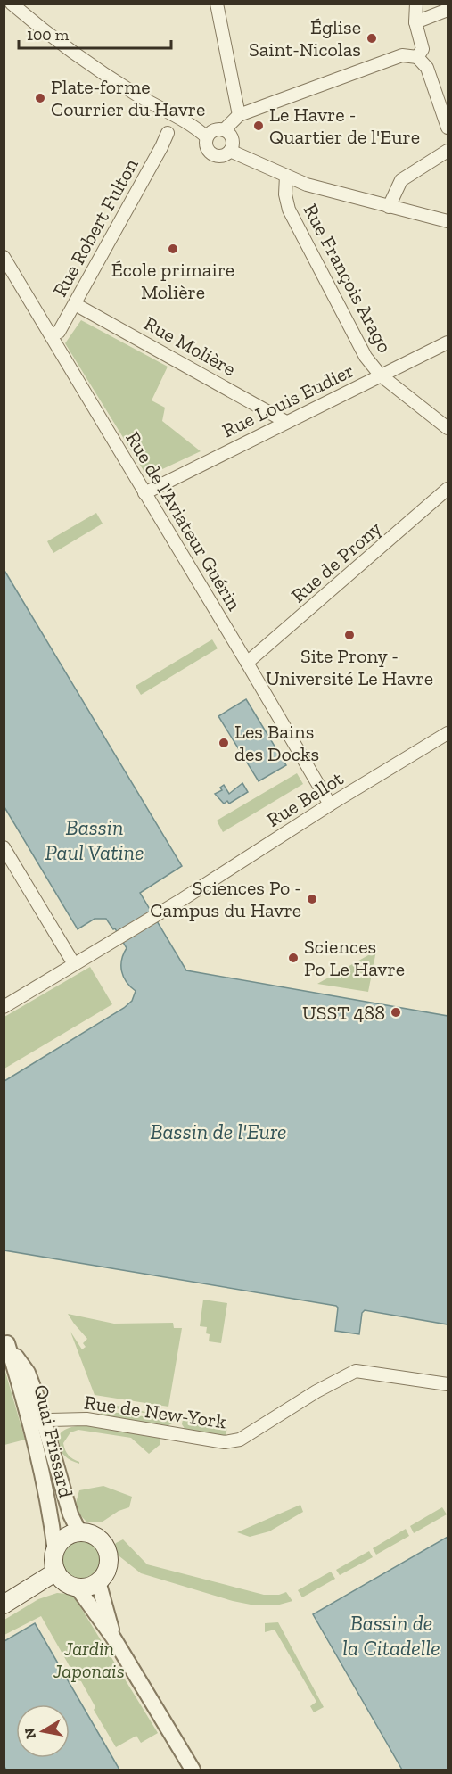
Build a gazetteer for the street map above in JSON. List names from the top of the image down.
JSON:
{
  "streets": {
    "street": [
      "Rue Robert Fulton",
      "Rue François Arago",
      "Rue Molière",
      "Rue Louis Eudier",
      "Rue de l'Aviateur Guérin",
      "Rue de Prony",
      "Rue Bellot",
      "Rue de New-York",
      "Quai Frissard"
    ]
  },
  "crossings": [
    ["Rue Robert Fulton", "Rue Molière"],
    ["Rue Robert Fulton", "Rue de l'Aviateur Guérin"],
    ["Rue François Arago", "Rue Louis Eudier"],
    ["Rue Molière", "Rue Louis Eudier"],
    ["Rue Louis Eudier", "Rue de l'Aviateur Guérin"],
    ["Rue de l'Aviateur Guérin", "Rue de Prony"],
    ["Rue de l'Aviateur Guérin", "Rue Bellot"],
    ["Rue de New-York", "Quai Frissard"]
  ],
  "water": ["Bassin Paul Vatine", "Bassin de l'Eure", "Bassin de la Citadelle"],
  "parks": ["Jardin Japonais"],
  "places": [
    "Église Saint-Nicolas",
    "Plate-forme Courrier du Havre",
    "Le Havre - Quartier de l'Eure",
    "École primaire Molière",
    "Site Prony - Université Le Havre",
    "Les Bains des Docks",
    "Sciences Po - Campus du Havre",
    "Sciences Po Le Havre",
    "USST 488"
  ],
  "scale_bar": "100 m",
  "north": "left"
}
